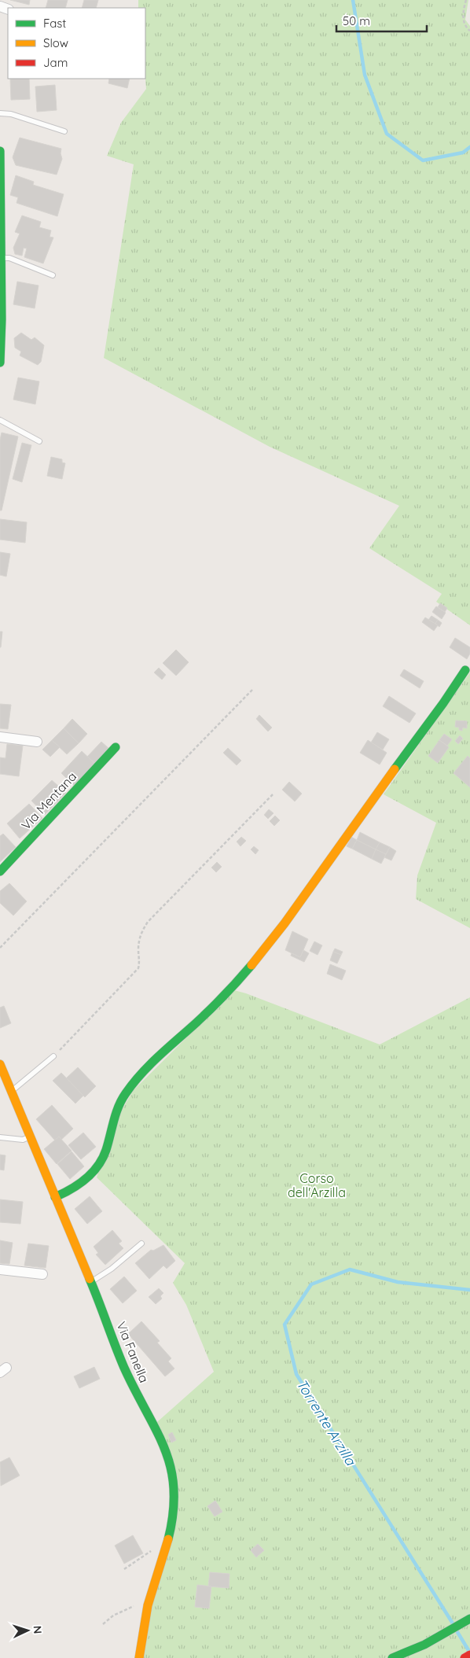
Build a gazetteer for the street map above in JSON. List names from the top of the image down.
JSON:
{
  "streets": {
    "main road": ["Via Mentana", "Via Fanella"]
  },
  "water": ["Torrente Arzilla"],
  "parks": ["Corso dell'Arzilla"],
  "legend": ["Fast", "Slow", "Jam"],
  "scale_bar": "50 m",
  "north": "right"
}
